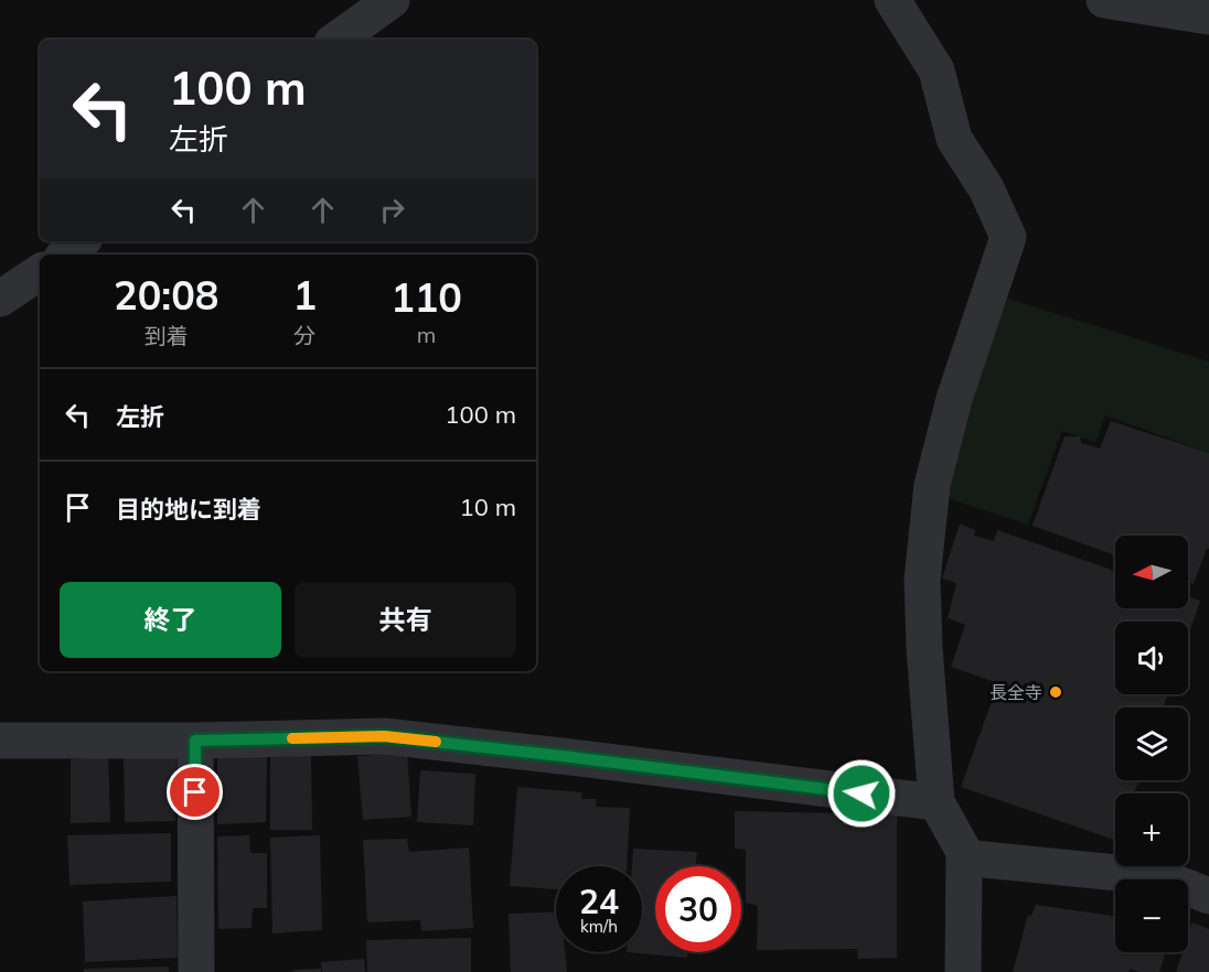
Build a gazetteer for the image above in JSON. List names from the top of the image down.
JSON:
{
  "places": ["長全寺"],
  "north": "left",
  "page": {
    "turn": ["100 m", "左折"],
    "eta": [
      "20:08",
      "到着",
      "1",
      "分",
      "110",
      "m"
    ],
    "list": [
      {
        "name": "左折",
        "value": "100 m"
      },
      {
        "name": "目的地に到着",
        "value": "10 m"
      }
    ],
    "map_buttons": ["+", "−"],
    "buttons": ["終了", "共有"],
    "speed": "24 km/h",
    "limit": "30"
  }
}
